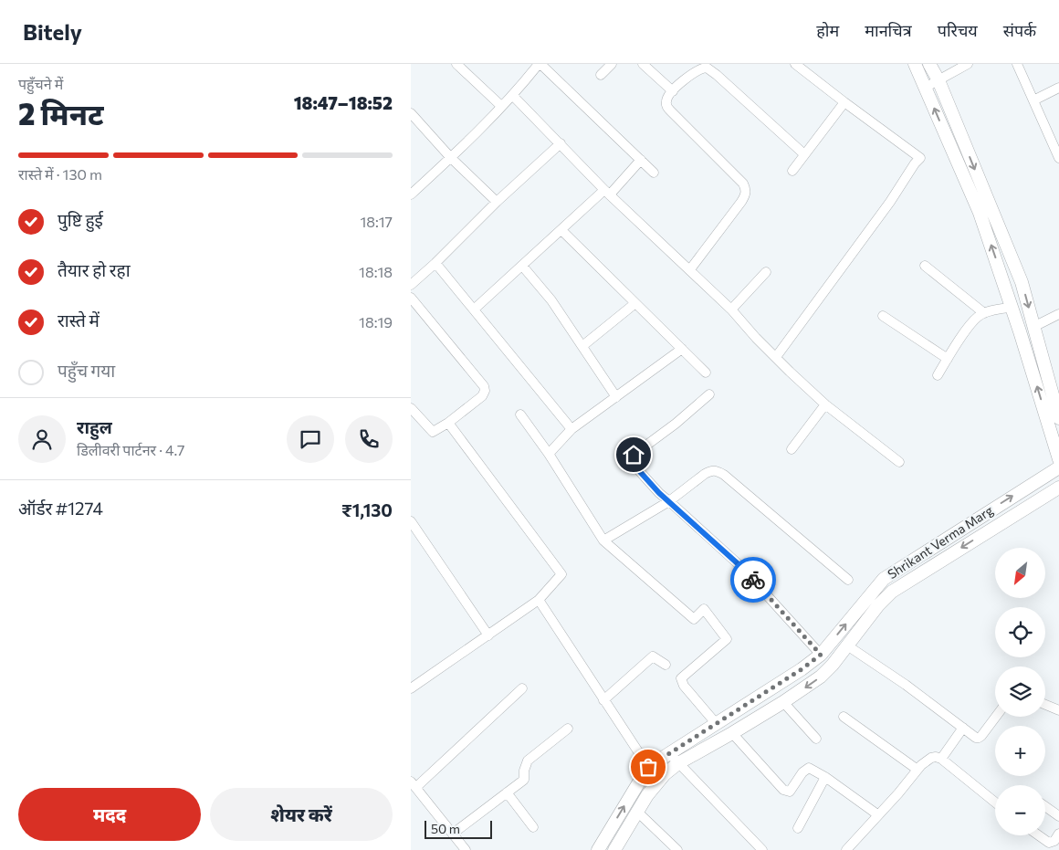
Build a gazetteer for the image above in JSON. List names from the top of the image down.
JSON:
{
  "streets": {
    "street": ["Shrikant Verma Marg"]
  },
  "scale_bar": "50 m",
  "north": "bottom left",
  "page": {
    "header": "Bitely",
    "nav": [
      "होम",
      "मानचित्र",
      "परिचय",
      "संपर्क"
    ],
    "heading": ["2 मिनट", "पहुँचने में", "18:47–18:52"],
    "panel": [
      "राहुल",
      "डिलीवरी पार्टनर · 4.7",
      "ऑर्डर #1274",
      "₹1,130"
    ],
    "bar": "रास्ते में · 130 m",
    "list": [
      ["पुष्टि हुई", "18:17"],
      ["तैयार हो रहा", "18:18"],
      ["रास्ते में", "18:19"],
      "पहुँच गया"
    ],
    "map_buttons": ["+", "−"],
    "buttons": ["मदद", "शेयर करें"],
    "scale": "50 m"
  }
}
